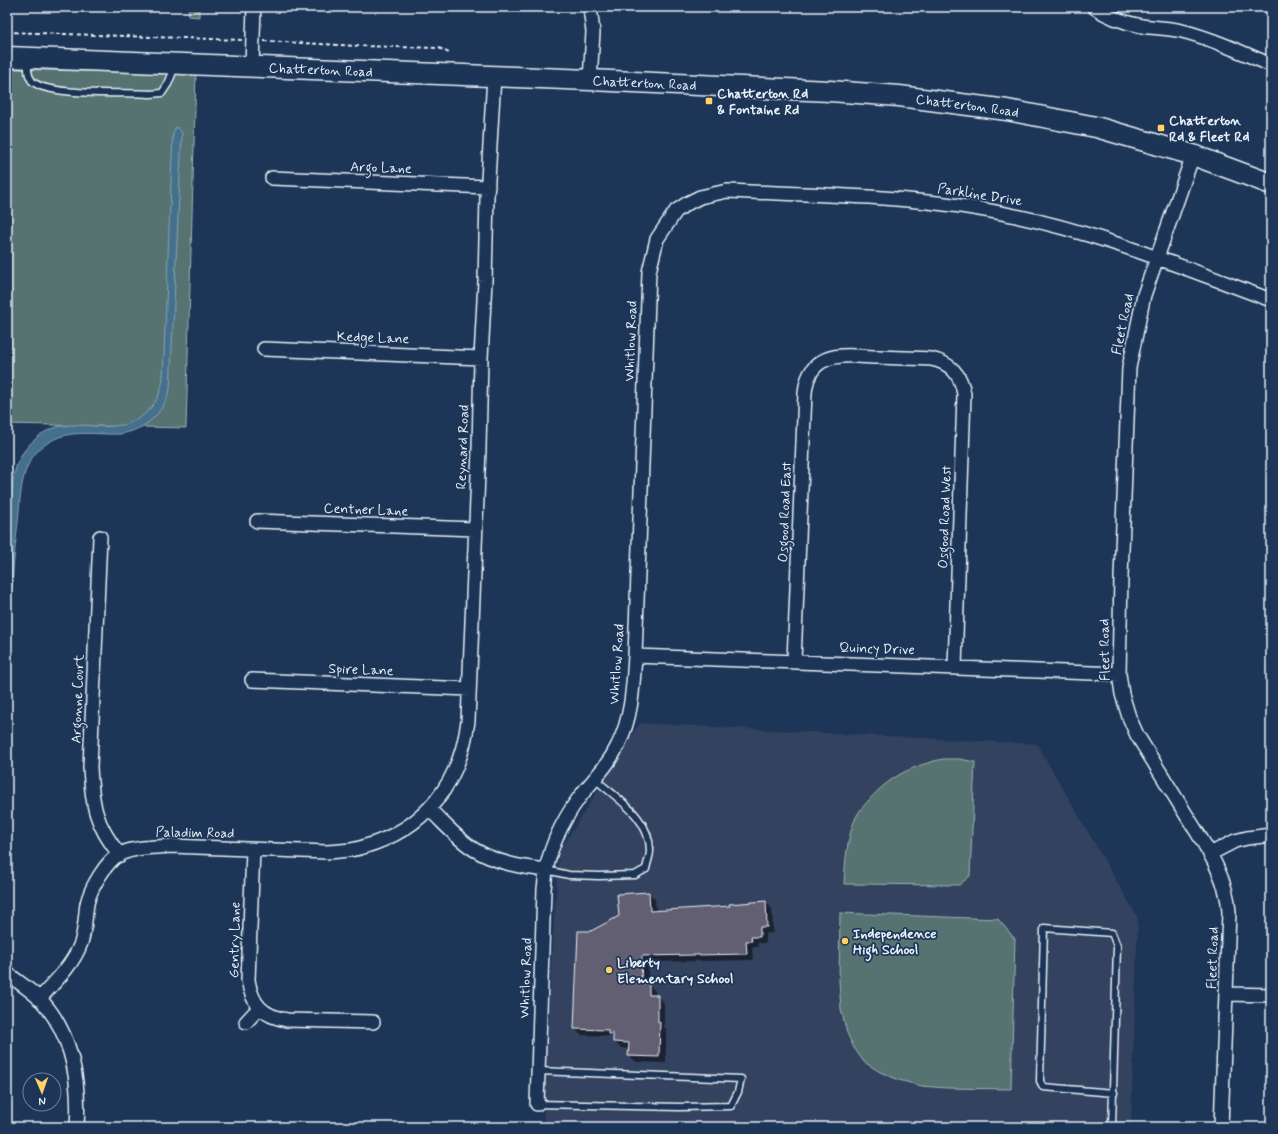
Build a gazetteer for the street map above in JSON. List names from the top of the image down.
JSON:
{
  "streets": {
    "main road": ["Chatterton Road"],
    "street": [
      "Argo Lane",
      "Parkline Drive",
      "Fleet Road",
      "Kedge Lane",
      "Whitlow Road",
      "Reynard Road",
      "Centner Lane",
      "Osgood Road East",
      "Osgood Road West",
      "Quincy Drive",
      "Spire Lane",
      "Argonne Court",
      "Paladim Road",
      "Gentry Lane"
    ]
  },
  "crossings": [
    ["Chatterton Road", "Fleet Road"],
    ["Chatterton Road", "Reynard Road"],
    ["Argo Lane", "Reynard Road"],
    ["Parkline Drive", "Fleet Road"],
    ["Parkline Drive", "Whitlow Road"],
    ["Fleet Road", "Quincy Drive"],
    ["Kedge Lane", "Reynard Road"],
    ["Whitlow Road", "Quincy Drive"],
    ["Reynard Road", "Centner Lane"],
    ["Reynard Road", "Spire Lane"],
    ["Reynard Road", "Paladim Road"],
    ["Osgood Road East", "Osgood Road West"],
    ["Osgood Road East", "Quincy Drive"],
    ["Osgood Road West", "Quincy Drive"],
    ["Argonne Court", "Paladim Road"],
    ["Paladim Road", "Gentry Lane"]
  ],
  "places": {
    "transit": ["Chatterton Rd & Fontaine Rd", "Chatterton Rd & Fleet Rd"],
    "other": ["Independence High School", "Liberty Elementary School"]
  },
  "north": "bottom"
}
